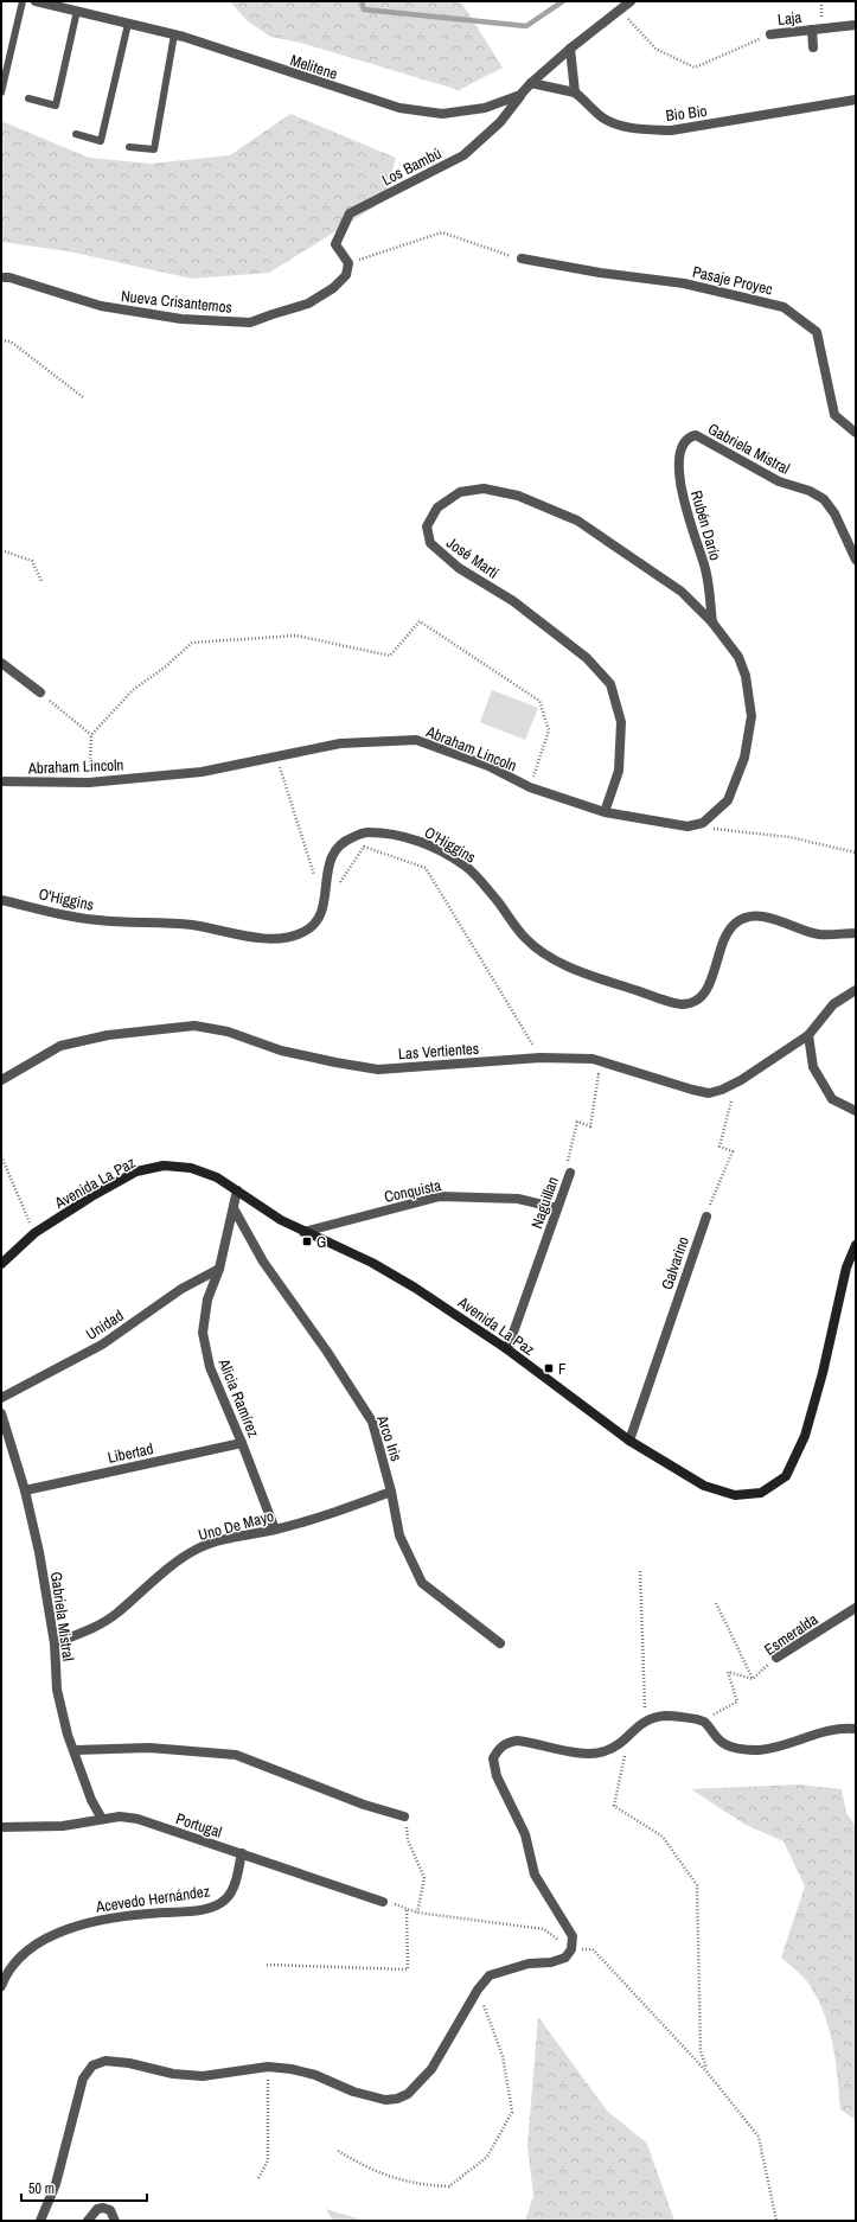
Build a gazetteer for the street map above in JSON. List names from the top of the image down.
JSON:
{
  "streets": {
    "street": [
      "Laja",
      "Melitene",
      "Bio Bio",
      "Los Bambú",
      "Pasaje Proyec",
      "Nueva Crisantemos",
      "Gabriela Mistral",
      "Rubén Darío",
      "José Martí",
      "Abraham Lincoln",
      "O'Higgins",
      "Las Vertientes",
      "Avenida La Paz",
      "Conquista",
      "Naguillan",
      "Galvarino",
      "Unidad",
      "Alicia Ramírez",
      "Arco Iris",
      "Libertad",
      "Uno De Mayo",
      "Esmeralda",
      "Portugal",
      "Acevedo Hernández"
    ]
  },
  "crossings": [
    ["Melitene", "Los Bambú"],
    ["Los Bambú", "Nueva Crisantemos"],
    ["Gabriela Mistral", "Rubén Darío"],
    ["Gabriela Mistral", "Libertad"],
    ["Gabriela Mistral", "Uno De Mayo"],
    ["Gabriela Mistral", "Portugal"],
    ["Rubén Darío", "José Martí"],
    ["José Martí", "Abraham Lincoln"],
    ["Las Vertientes", "Naguillan"],
    ["Avenida La Paz", "Conquista"],
    ["Avenida La Paz", "Naguillan"],
    ["Avenida La Paz", "Galvarino"],
    ["Avenida La Paz", "Alicia Ramírez"],
    ["Conquista", "Naguillan"],
    ["Unidad", "Alicia Ramírez"],
    ["Alicia Ramírez", "Arco Iris"],
    ["Alicia Ramírez", "Libertad"],
    ["Alicia Ramírez", "Uno De Mayo"],
    ["Arco Iris", "Uno De Mayo"],
    ["Portugal", "Acevedo Hernández"]
  ],
  "places": {
    "transit": ["G", "F"]
  },
  "scale_bar": "50 m"
}
